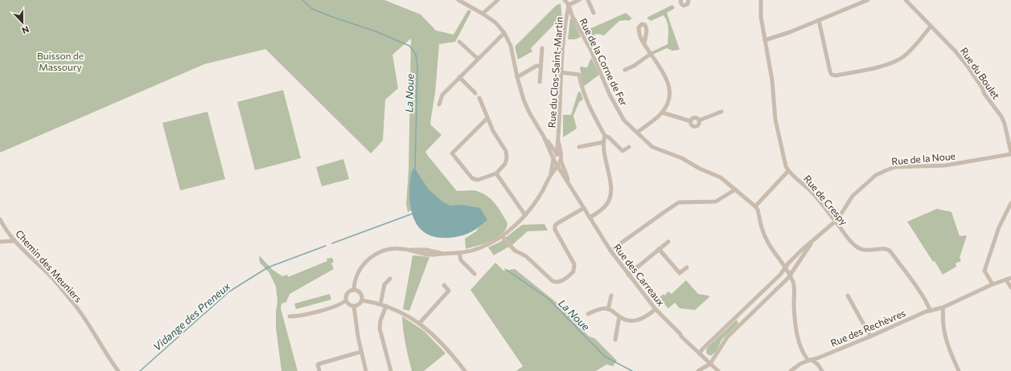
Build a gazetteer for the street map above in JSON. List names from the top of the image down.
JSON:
{
  "streets": {
    "street": [
      "Rue de la Corne de Fer",
      "Rue du Clos-Saint-Martin",
      "Rue du Boulet",
      "Rue de la Noue",
      "Rue de Crespy",
      "Chemin des Meuniers",
      "Rue des Carreaux",
      "Rue des Rechèvres"
    ]
  },
  "crossings": [
    ["Rue de la Corne de Fer", "Rue du Clos-Saint-Martin"],
    ["Rue du Clos-Saint-Martin", "Rue des Carreaux"],
    ["Rue du Boulet", "Rue de la Noue"],
    ["Rue de la Noue", "Rue de Crespy"],
    ["Rue de la Noue", "Rue des Carreaux"],
    ["Rue de Crespy", "Rue des Rechèvres"]
  ],
  "water": ["La Noue", "Vidange des Preneux"],
  "parks": ["Buisson de Massoury"],
  "north": "bottom"
}
